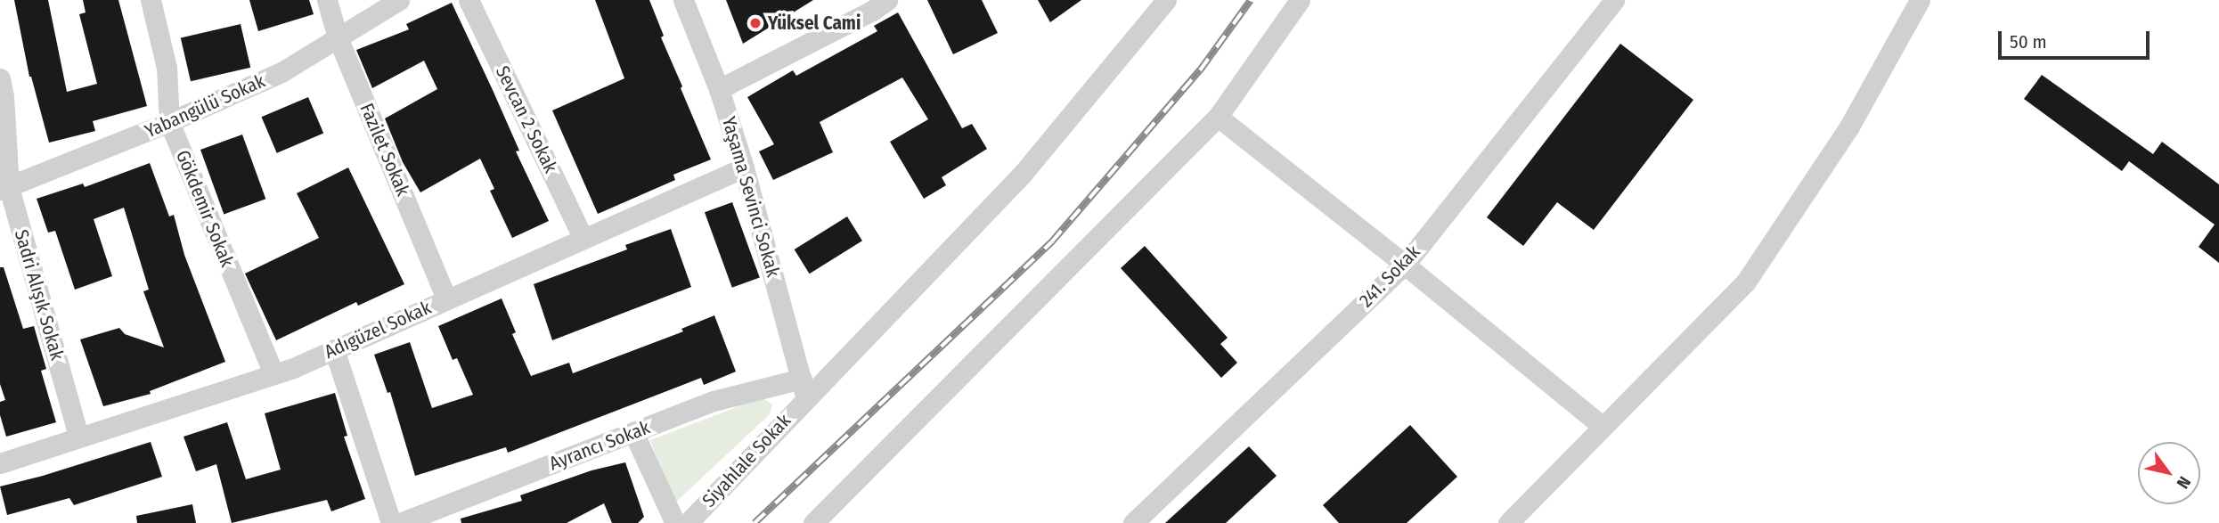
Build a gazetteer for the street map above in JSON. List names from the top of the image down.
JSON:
{
  "streets": {
    "street": [
      "Yabangülü Sokak",
      "Sevcan 2 Sokak",
      "Fazilet Sokak",
      "Yaşama Sevinci Sokak",
      "Gökdemir Sokak",
      "241. Sokak",
      "Sadri Alışık Sokak",
      "Adıgüzel Sokak",
      "Ayrancı Sokak",
      "Siyahlale Sokak"
    ]
  },
  "crossings": [
    ["Yabangülü Sokak", "Fazilet Sokak"],
    ["Yabangülü Sokak", "Gökdemir Sokak"],
    ["Yabangülü Sokak", "Sadri Alışık Sokak"],
    ["Sevcan 2 Sokak", "Adıgüzel Sokak"],
    ["Fazilet Sokak", "Adıgüzel Sokak"],
    ["Yaşama Sevinci Sokak", "Adıgüzel Sokak"],
    ["Yaşama Sevinci Sokak", "Ayrancı Sokak"],
    ["Yaşama Sevinci Sokak", "Siyahlale Sokak"],
    ["Gökdemir Sokak", "Adıgüzel Sokak"],
    ["Sadri Alışık Sokak", "Adıgüzel Sokak"],
    ["Ayrancı Sokak", "Siyahlale Sokak"]
  ],
  "places": ["Yüksel Cami"],
  "scale_bar": "50 m",
  "north": "bottom right"
}
